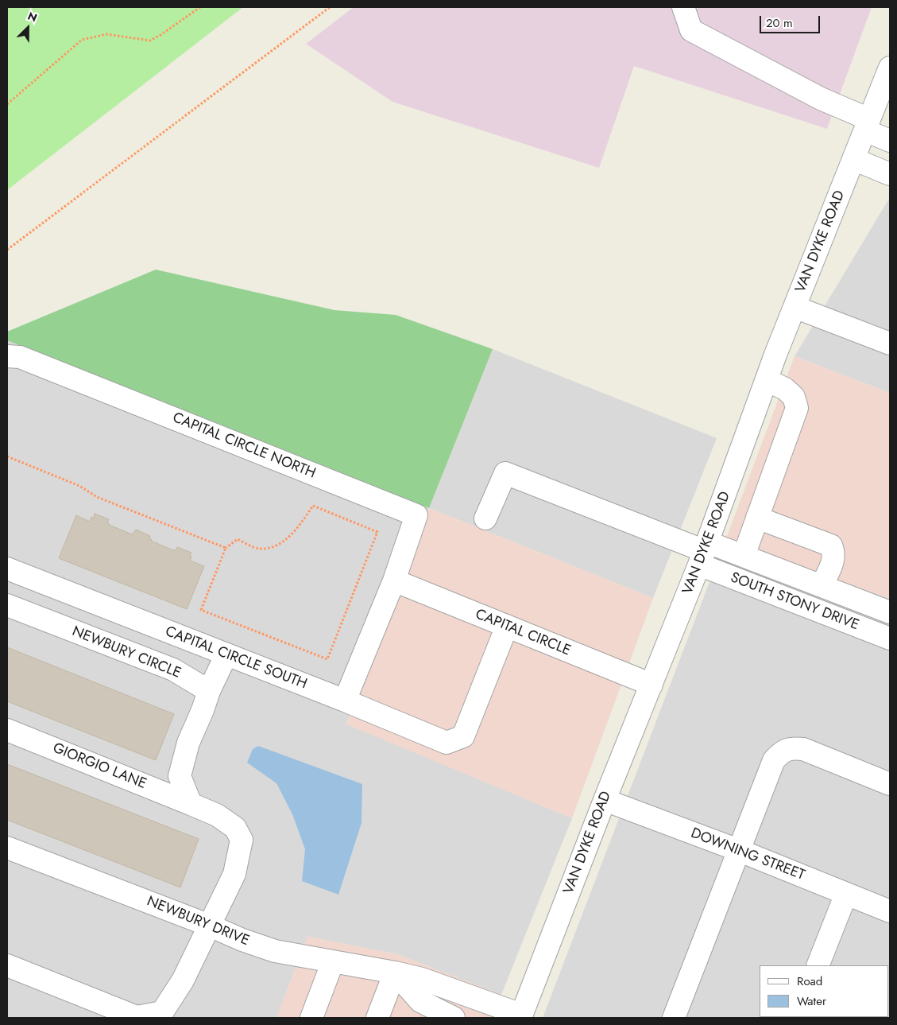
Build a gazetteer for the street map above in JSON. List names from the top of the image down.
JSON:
{
  "streets": {
    "street": [
      "VAN DYKE ROAD",
      "CAPITAL CIRCLE NORTH",
      "SOUTH STONY DRIVE",
      "CAPITAL CIRCLE",
      "NEWBURY CIRCLE",
      "CAPITAL CIRCLE SOUTH",
      "GIORGIO LANE",
      "DOWNING STREET",
      "NEWBURY DRIVE"
    ]
  },
  "crossings": [
    ["VAN DYKE ROAD", "SOUTH STONY DRIVE"],
    ["VAN DYKE ROAD", "CAPITAL CIRCLE"],
    ["VAN DYKE ROAD", "DOWNING STREET"],
    ["VAN DYKE ROAD", "NEWBURY DRIVE"],
    ["CAPITAL CIRCLE NORTH", "CAPITAL CIRCLE"],
    ["CAPITAL CIRCLE", "CAPITAL CIRCLE SOUTH"]
  ],
  "legend": ["Road", "Water"],
  "scale_bar": "20 m",
  "north": "top right"
}
